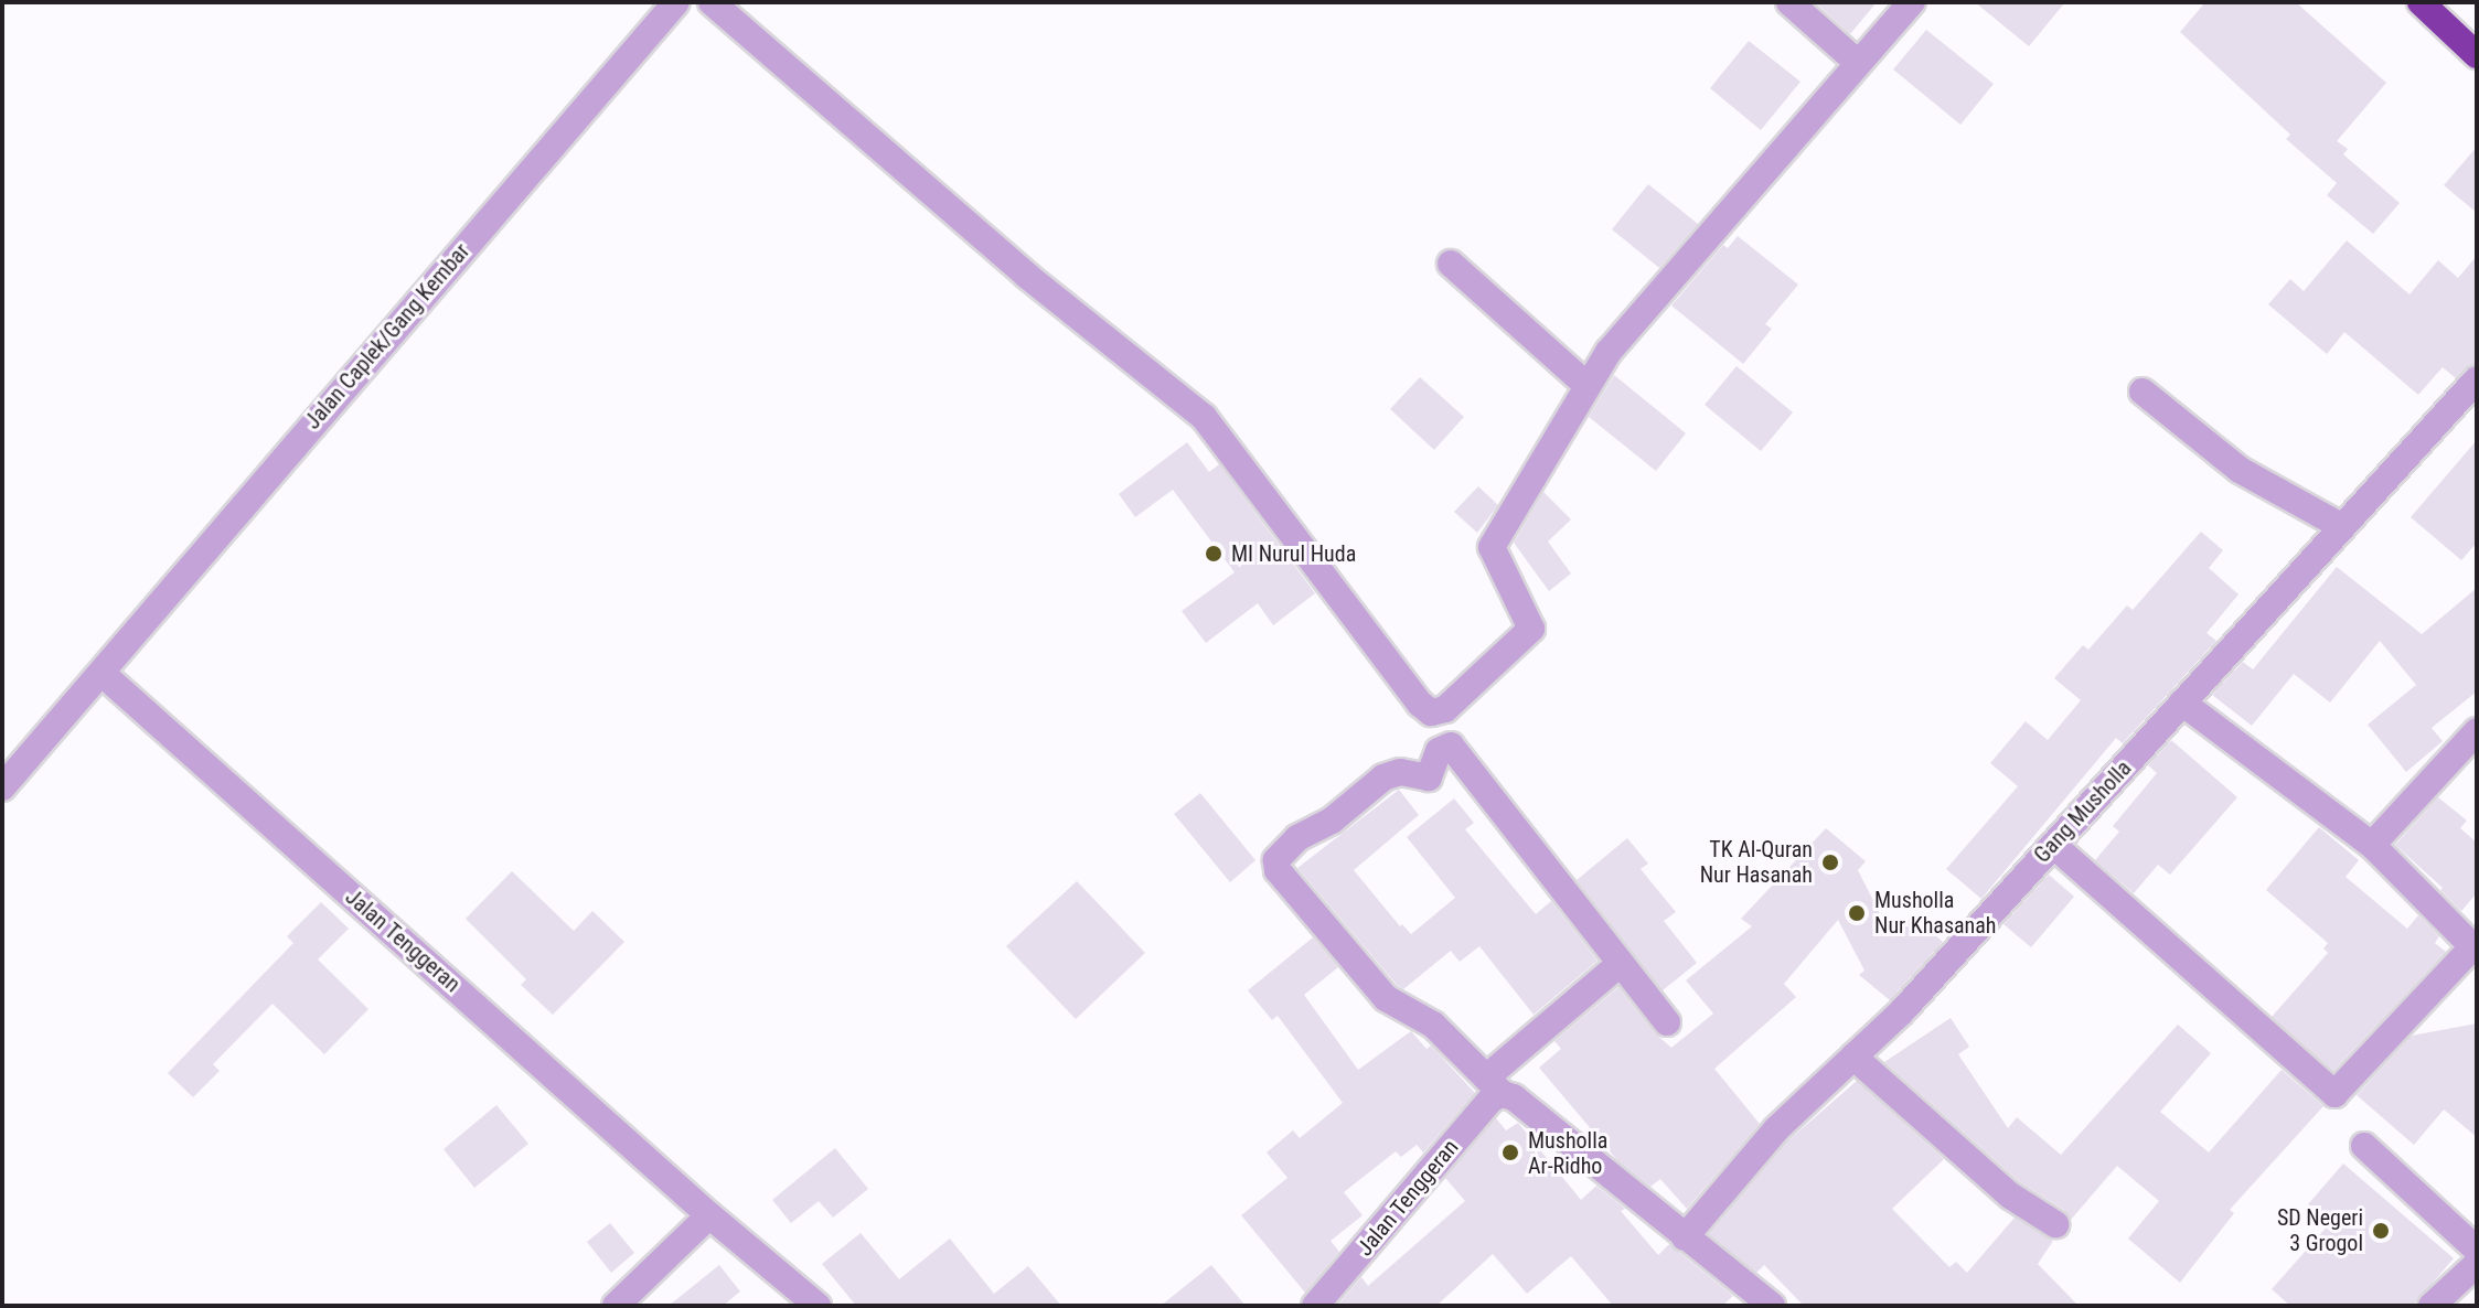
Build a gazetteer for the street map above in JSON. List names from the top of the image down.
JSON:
{
  "streets": {
    "street": ["Jalan Caplek/Gang Kembar", "Gang Musholla", "Jalan Tenggeran"]
  },
  "crossings": [
    ["Jalan Caplek/Gang Kembar", "Jalan Tenggeran"]
  ],
  "places": [
    "MI Nurul Huda",
    "TK Al-Quran Nur Hasanah",
    "Musholla Nur Khasanah",
    "Musholla Ar-Ridho",
    "SD Negeri 3 Grogol"
  ]
}
